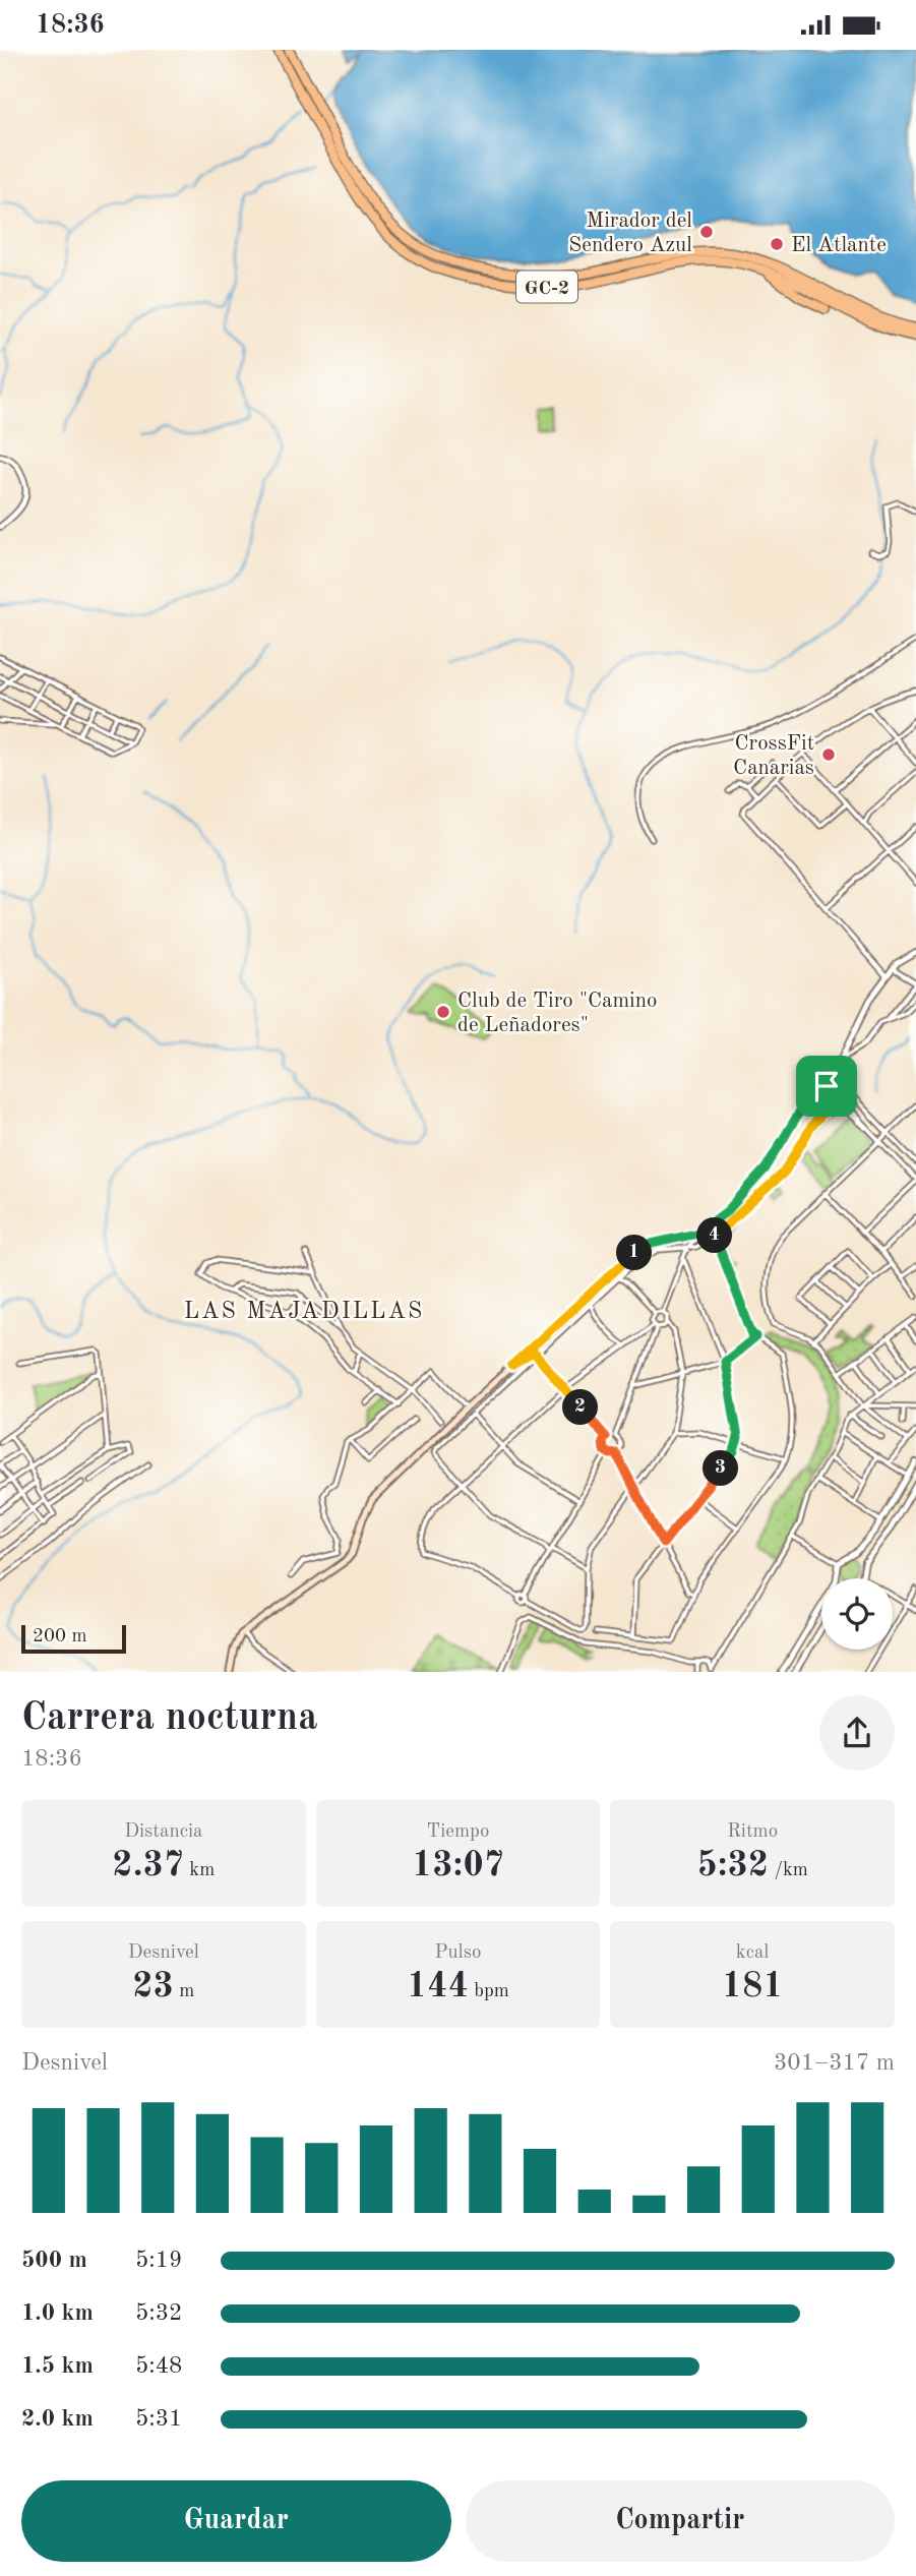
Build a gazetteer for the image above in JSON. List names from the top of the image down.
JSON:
{
  "streets": {
    "highway": ["GC-2"]
  },
  "districts": ["LAS MAJADILLAS"],
  "places": [
    "Mirador del Sendero Azul",
    "El Atlante",
    "CrossFit Canarias",
    "Club de Tiro \"Camino de Leñadores\""
  ],
  "scale_bar": "200 m",
  "page": {
    "status": "18:36",
    "pins": [
      "4",
      "1",
      "2",
      "3"
    ],
    "scale": "200 m",
    "heading": ["Carrera nocturna", "18:36"],
    "stats": [
      ["Distancia", "2.37 km"],
      ["Tiempo", "13:07"],
      ["Ritmo", "5:32 /km"],
      ["Desnivel", "23 m"],
      ["Pulso", "144 bpm"],
      ["kcal", "181"]
    ],
    "chart": ["Desnivel", "301–317 m"],
    "list": [
      {
        "name": "500 m",
        "note": "5:19"
      },
      {
        "name": "1.0 km",
        "note": "5:32"
      },
      {
        "name": "1.5 km",
        "note": "5:48"
      },
      {
        "name": "2.0 km",
        "note": "5:31"
      }
    ],
    "buttons": ["Guardar", "Compartir"]
  }
}
